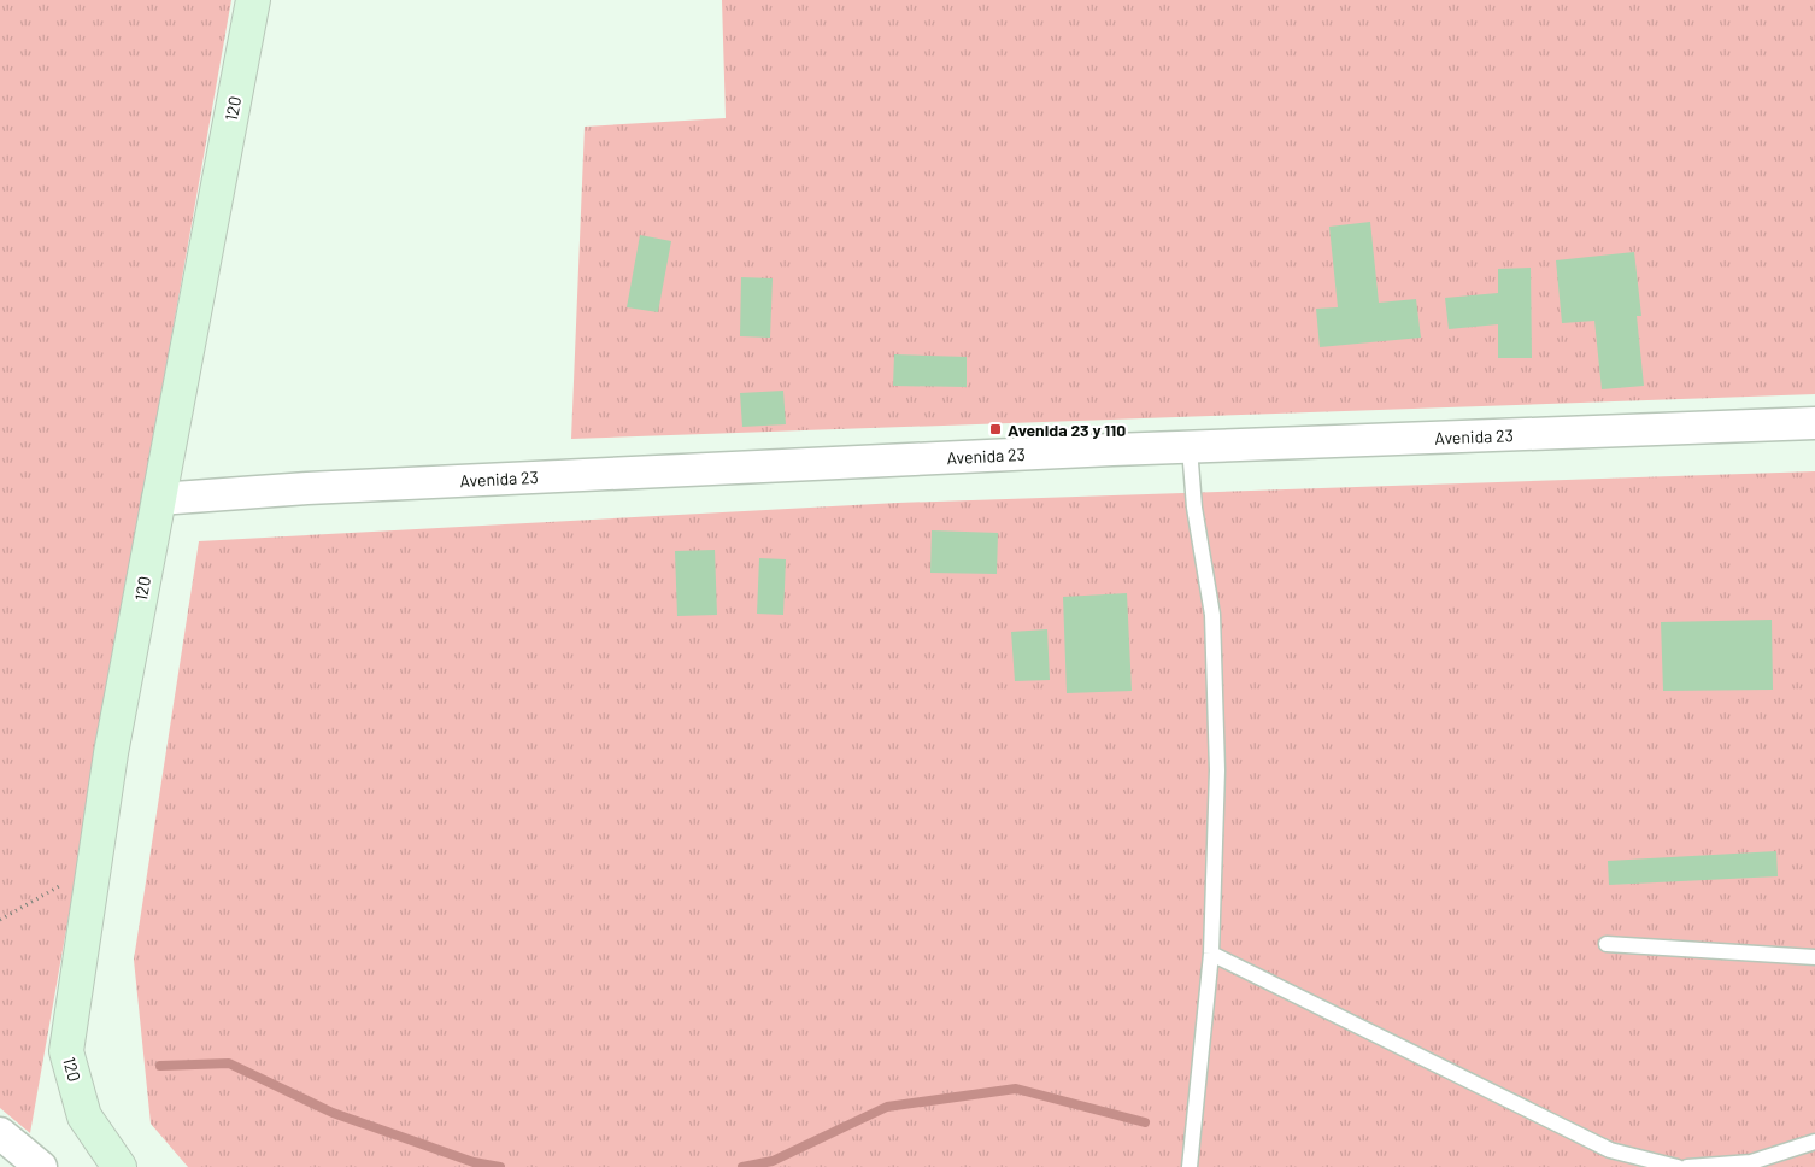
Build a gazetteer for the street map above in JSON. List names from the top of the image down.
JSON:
{
  "streets": {
    "main road": ["120"],
    "street": ["Avenida 23"]
  },
  "crossings": [
    ["120", "Avenida 23"]
  ],
  "places": {
    "transit": ["Avenida 23 y 110"]
  }
}
